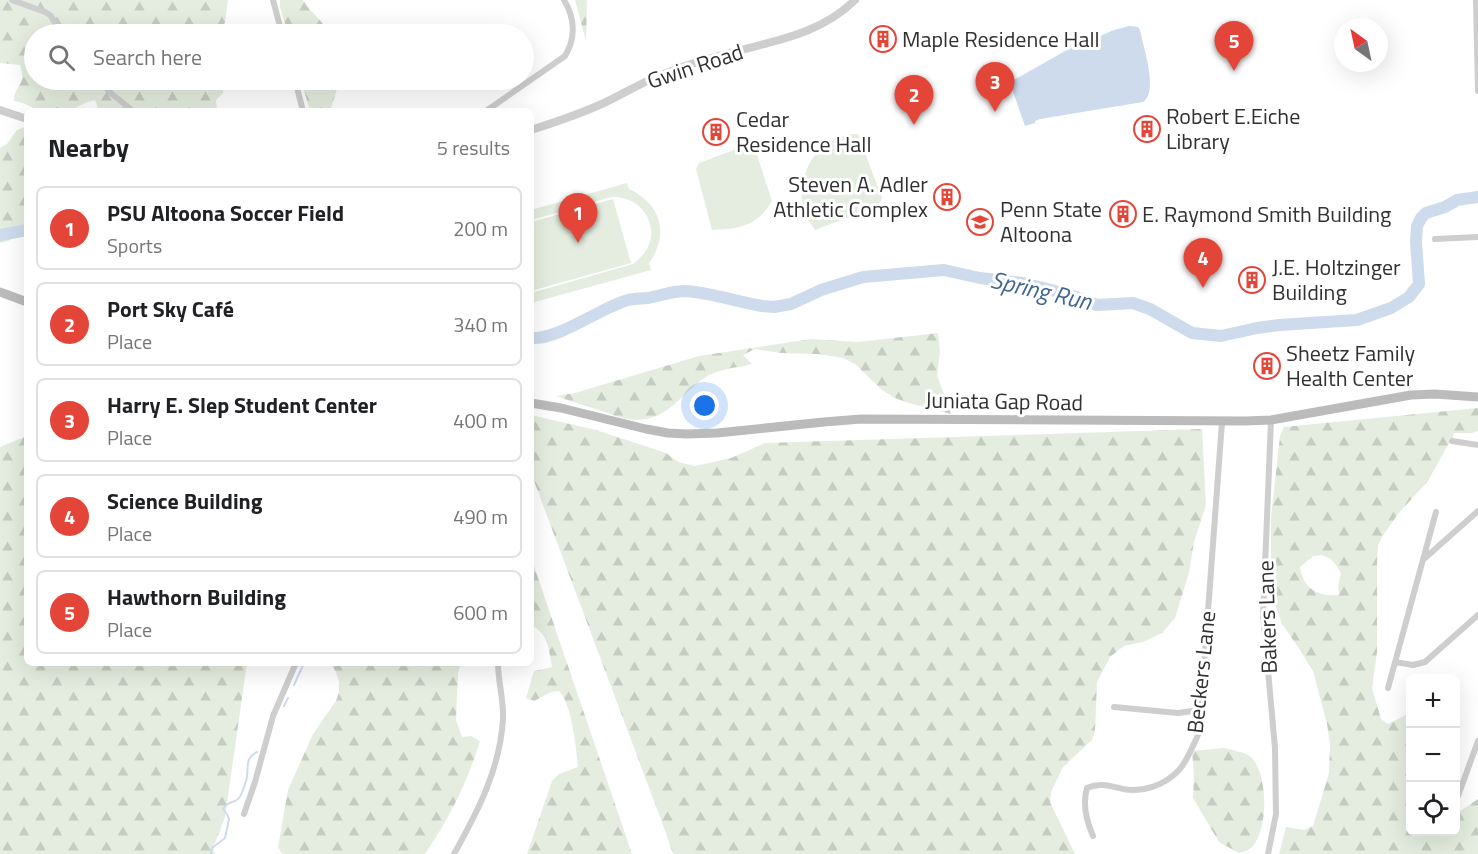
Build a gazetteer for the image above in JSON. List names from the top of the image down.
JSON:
{
  "streets": {
    "main road": ["Juniata Gap Road"],
    "street": ["Gwin Road", "Bakers Lane", "Beckers Lane"]
  },
  "crossings": [
    ["Juniata Gap Road", "Bakers Lane"],
    ["Juniata Gap Road", "Beckers Lane"]
  ],
  "water": ["Spring Run"],
  "places": {
    "building": [
      "Maple Residence Hall",
      "Robert E.Eiche Library",
      "Cedar Residence Hall",
      "Steven A. Adler Athletic Complex",
      "E. Raymond Smith Building",
      "J.E. Holtzinger Building",
      "Sheetz Family Health Center"
    ],
    "school or university": ["Penn State Altoona"]
  },
  "north": "top left",
  "page": {
    "pins": [
      "5",
      "3",
      "2",
      "1",
      "4"
    ],
    "search": "Search here",
    "heading": ["Nearby", "5 results"],
    "list": [
      {
        "mark": "1",
        "name": "PSU Altoona Soccer Field",
        "note": "Sports",
        "value": "200 m"
      },
      {
        "mark": "2",
        "name": "Port Sky Café",
        "note": "Place",
        "value": "340 m"
      },
      {
        "mark": "3",
        "name": "Harry E. Slep Student Center",
        "note": "Place",
        "value": "400 m"
      },
      {
        "mark": "4",
        "name": "Science Building",
        "note": "Place",
        "value": "490 m"
      },
      {
        "mark": "5",
        "name": "Hawthorn Building",
        "note": "Place",
        "value": "600 m"
      }
    ],
    "map_buttons": ["+", "−"]
  }
}
